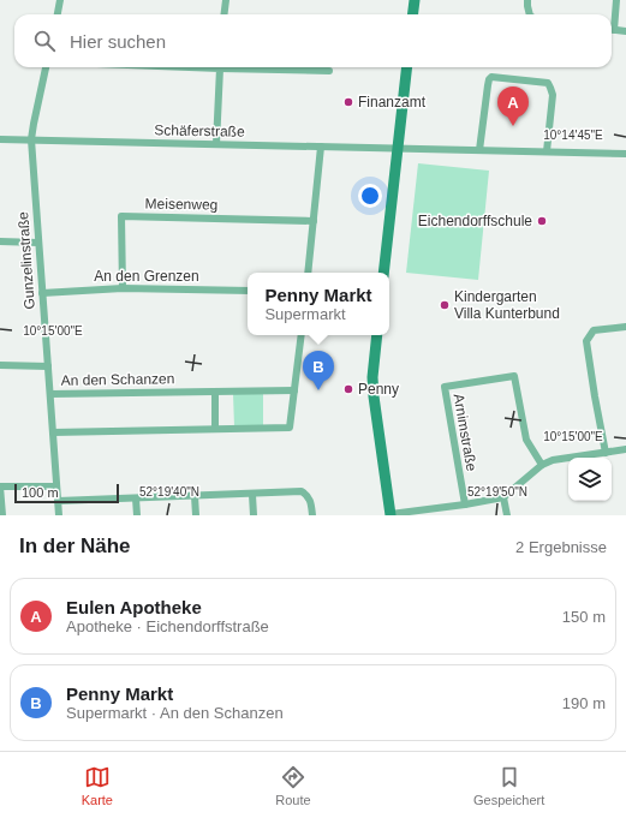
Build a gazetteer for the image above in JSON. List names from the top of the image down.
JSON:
{
  "streets": {
    "street": [
      "Schäferstraße",
      "Meisenweg",
      "Gunzelinstraße",
      "An den Grenzen",
      "An den Schanzen",
      "Arnimstraße"
    ]
  },
  "crossings": [
    ["Schäferstraße", "Gunzelinstraße"],
    ["Meisenweg", "An den Grenzen"],
    ["Gunzelinstraße", "An den Grenzen"],
    ["Gunzelinstraße", "An den Schanzen"]
  ],
  "places": [
    "Finanzamt",
    "Eichendorffschule",
    "Kindergarten Villa Kunterbund",
    "Penny"
  ],
  "scale_bar": "100 m",
  "page": {
    "search": "Hier suchen",
    "pins": ["A", "B"],
    "popup": ["Penny Markt", "Supermarkt"],
    "scale": "100 m",
    "heading": ["In der Nähe", "2 Ergebnisse"],
    "list": [
      {
        "mark": "A",
        "name": "Eulen Apotheke",
        "note": "Apotheke · Eichendorffstraße",
        "value": "150 m"
      },
      {
        "mark": "B",
        "name": "Penny Markt",
        "note": "Supermarkt · An den Schanzen",
        "value": "190 m"
      }
    ],
    "nav": ["Karte", "Route", "Gespeichert"]
  },
  "coordinates": [
    "10°14'45\"E",
    "10°15'00\"E",
    "52°19'40\"N",
    "52°19'50\"N"
  ]
}
